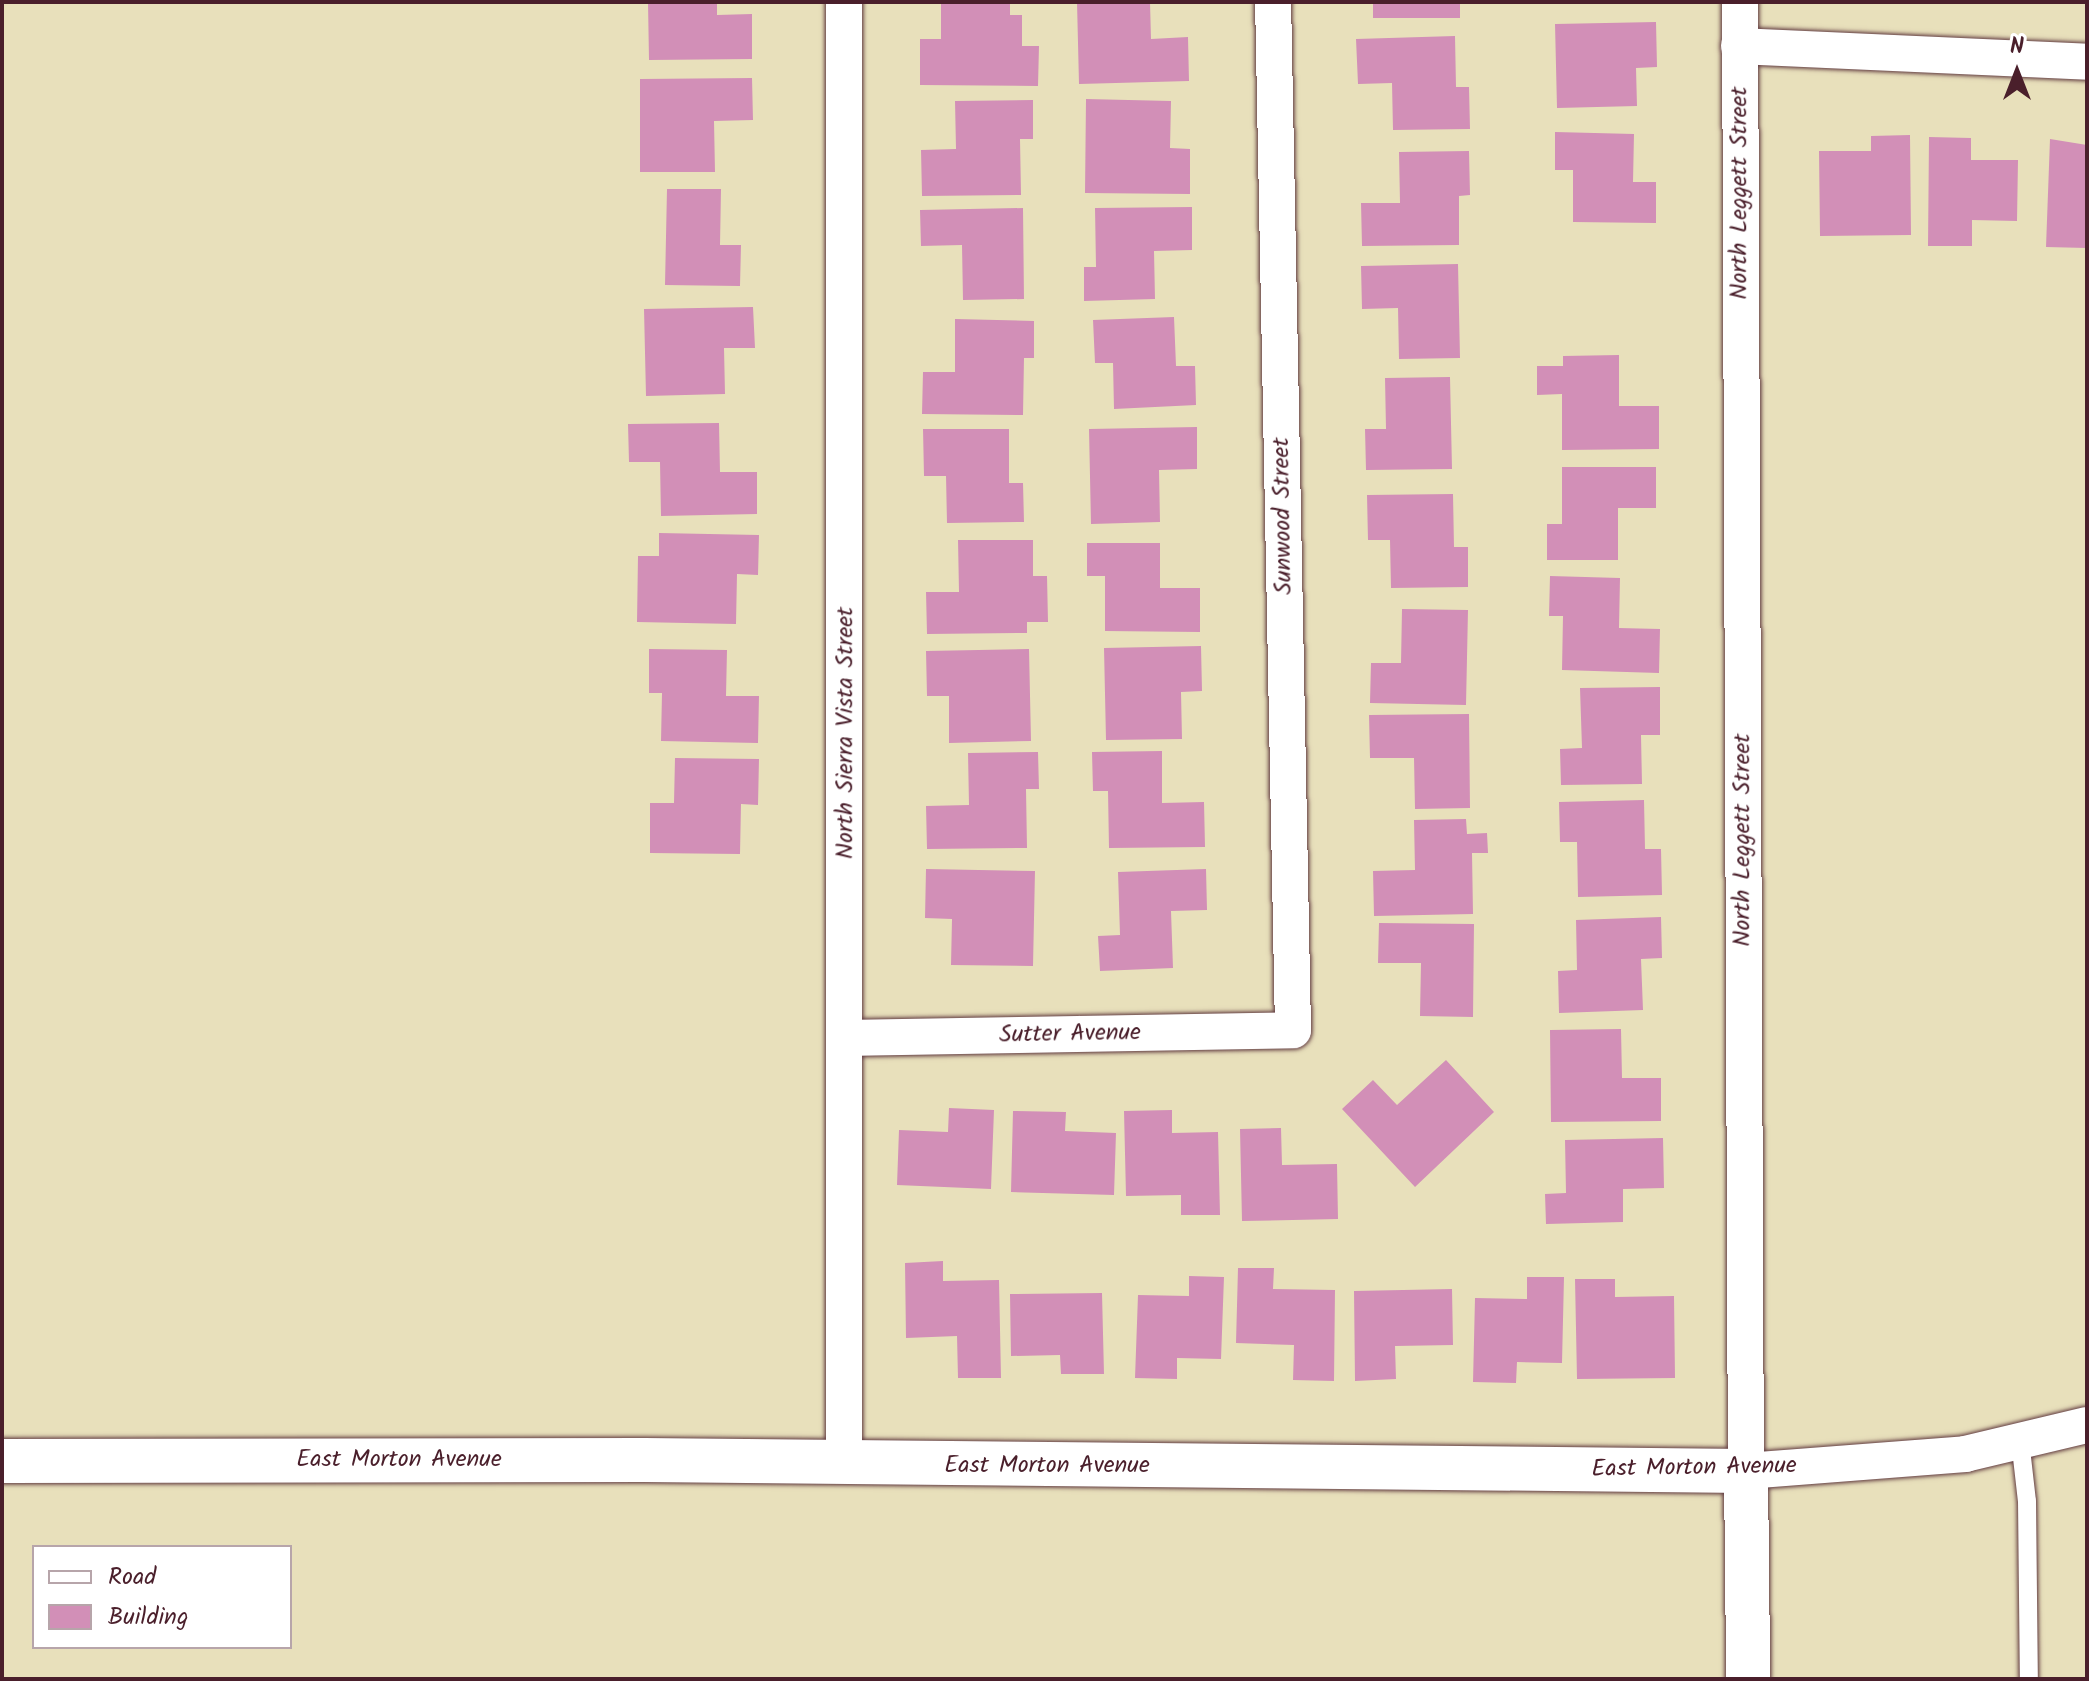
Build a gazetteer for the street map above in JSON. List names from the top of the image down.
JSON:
{
  "streets": {
    "street": [
      "North Leggett Street",
      "Sunwood Street",
      "North Sierra Vista Street",
      "Sutter Avenue",
      "East Morton Avenue"
    ]
  },
  "crossings": [
    ["North Leggett Street", "East Morton Avenue"],
    ["Sunwood Street", "Sutter Avenue"],
    ["North Sierra Vista Street", "Sutter Avenue"],
    ["North Sierra Vista Street", "East Morton Avenue"]
  ],
  "legend": ["Road", "Building"],
  "north": "top"
}
